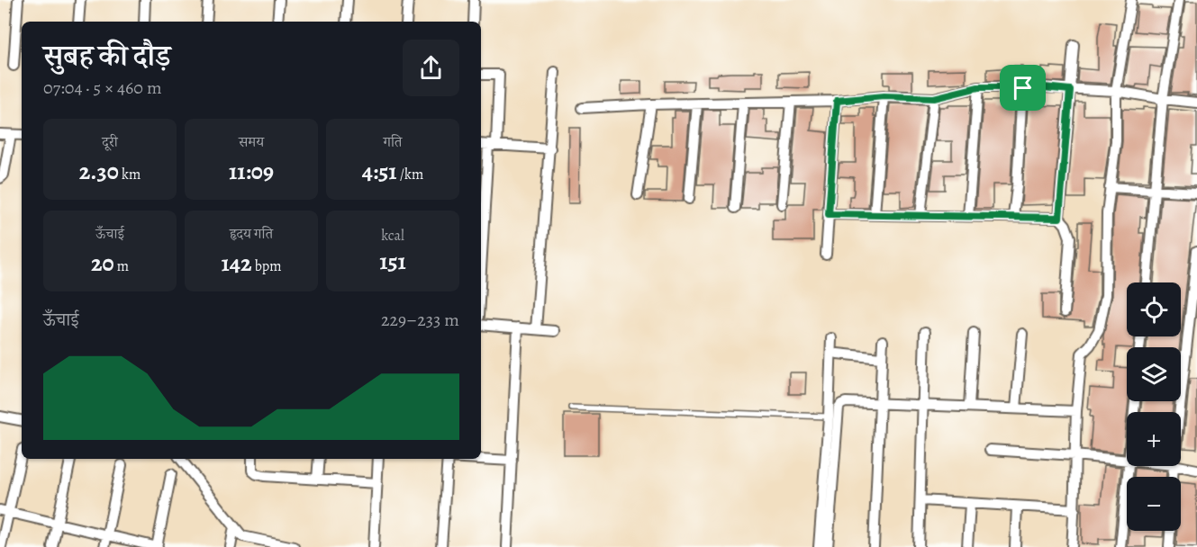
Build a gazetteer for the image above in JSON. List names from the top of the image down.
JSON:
{
  "page": {
    "heading": ["सुबह की दौड़", "07:04 · 5 × 460 m"],
    "stats": [
      ["दूरी", "2.30 km"],
      ["समय", "11:09"],
      ["गति", "4:51 /km"],
      ["ऊँचाई", "20 m"],
      ["हृदय गति", "142 bpm"],
      ["kcal", "151"]
    ],
    "map_buttons": ["+", "−"],
    "chart": ["ऊँचाई", "229–233 m"]
  }
}
